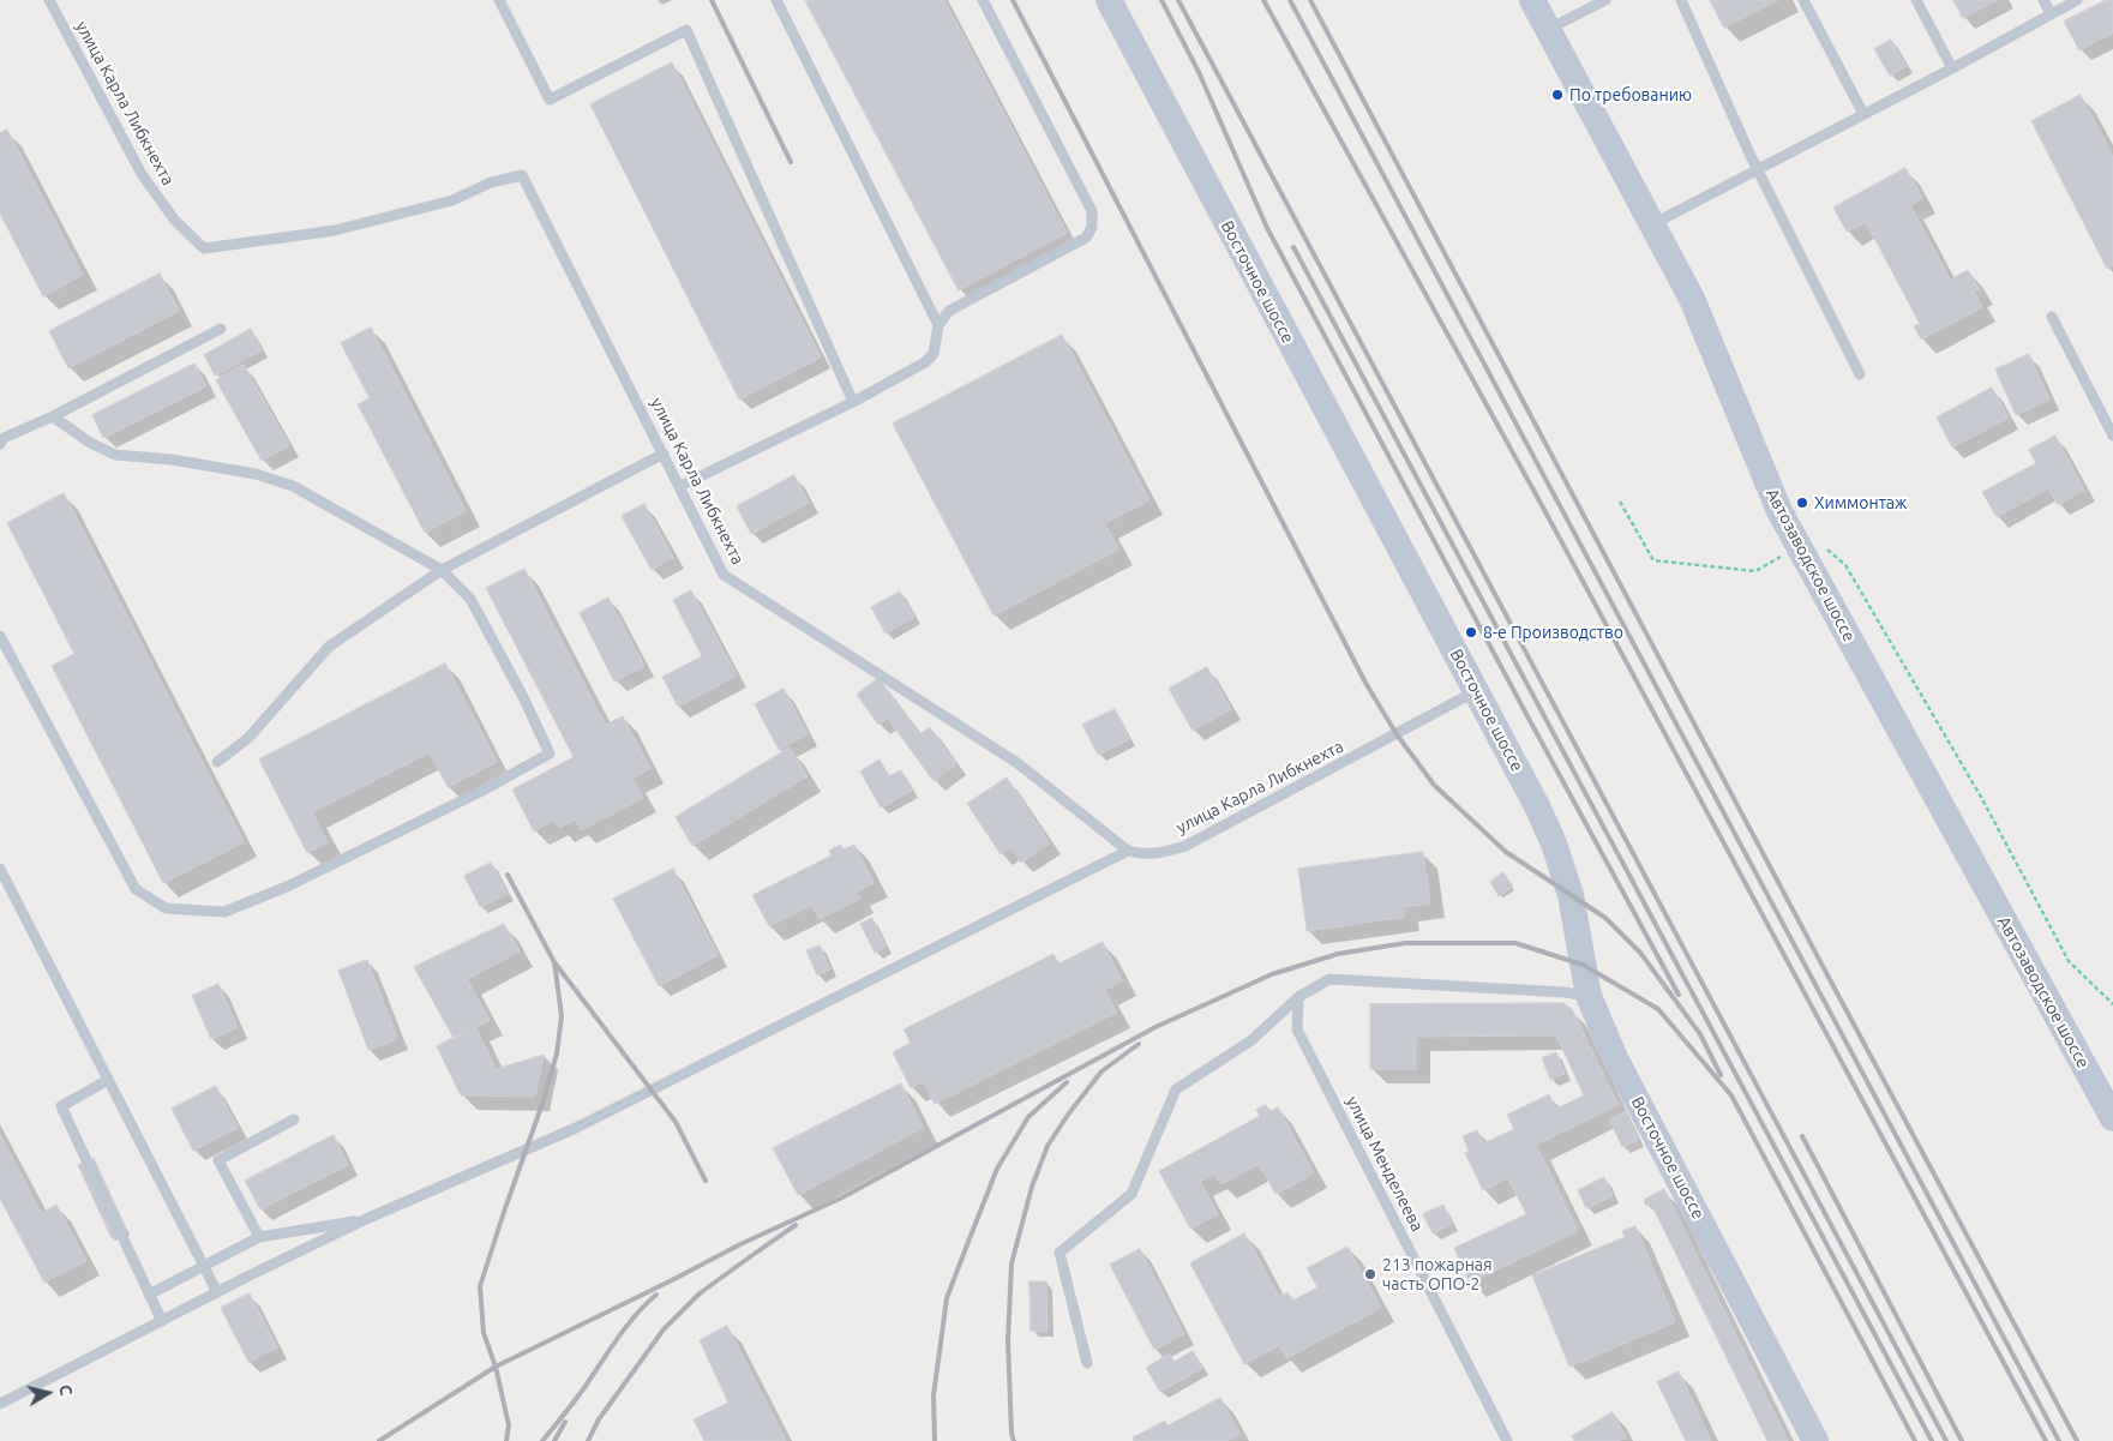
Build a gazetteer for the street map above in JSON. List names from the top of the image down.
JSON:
{
  "streets": {
    "street": ["Восточное шоссе", "Автозаводское шоссе"],
    "lane": ["улица Карла Либкнехта", "улица Менделеева"]
  },
  "crossings": [
    ["улица Карла Либкнехта", "Восточное шоссе"]
  ],
  "places": [
    "По требованию",
    "Химмонтаж",
    "8-е Производство",
    "213 пожарная часть ОПО-2"
  ],
  "north": "right"
}
